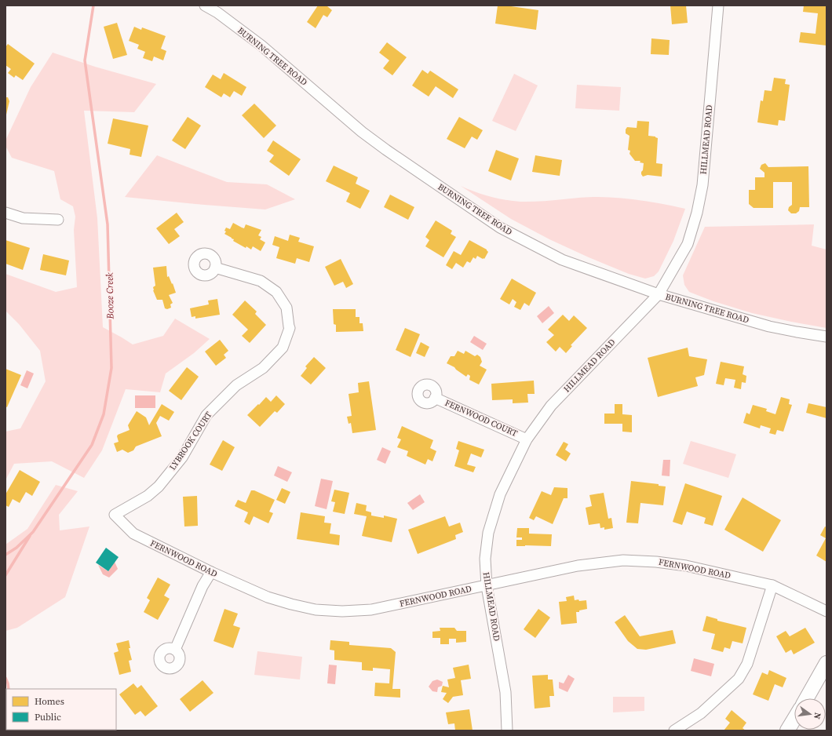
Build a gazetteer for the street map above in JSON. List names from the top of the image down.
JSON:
{
  "streets": {
    "street": [
      "BURNING TREE ROAD",
      "HILLMEAD ROAD",
      "FERNWOOD COURT",
      "LYBROOK COURT",
      "FERNWOOD ROAD"
    ]
  },
  "crossings": [
    ["BURNING TREE ROAD", "HILLMEAD ROAD"],
    ["HILLMEAD ROAD", "FERNWOOD COURT"],
    ["HILLMEAD ROAD", "FERNWOOD ROAD"],
    ["LYBROOK COURT", "FERNWOOD ROAD"]
  ],
  "water": ["Booze Creek"],
  "legend": ["Homes", "Public"],
  "north": "right"
}
